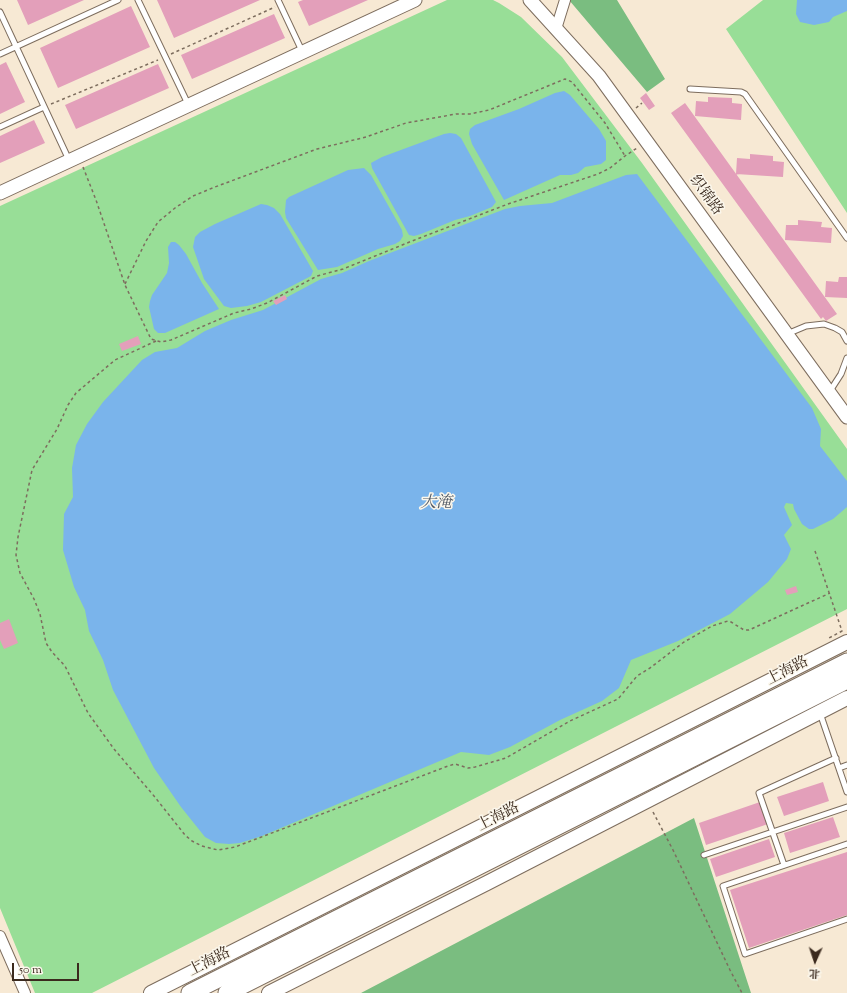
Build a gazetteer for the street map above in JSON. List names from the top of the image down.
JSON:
{
  "streets": {
    "highway": ["上海路"],
    "street": ["织锦路"]
  },
  "water": ["大淹"],
  "scale_bar": "50 m",
  "north": "bottom"
}
